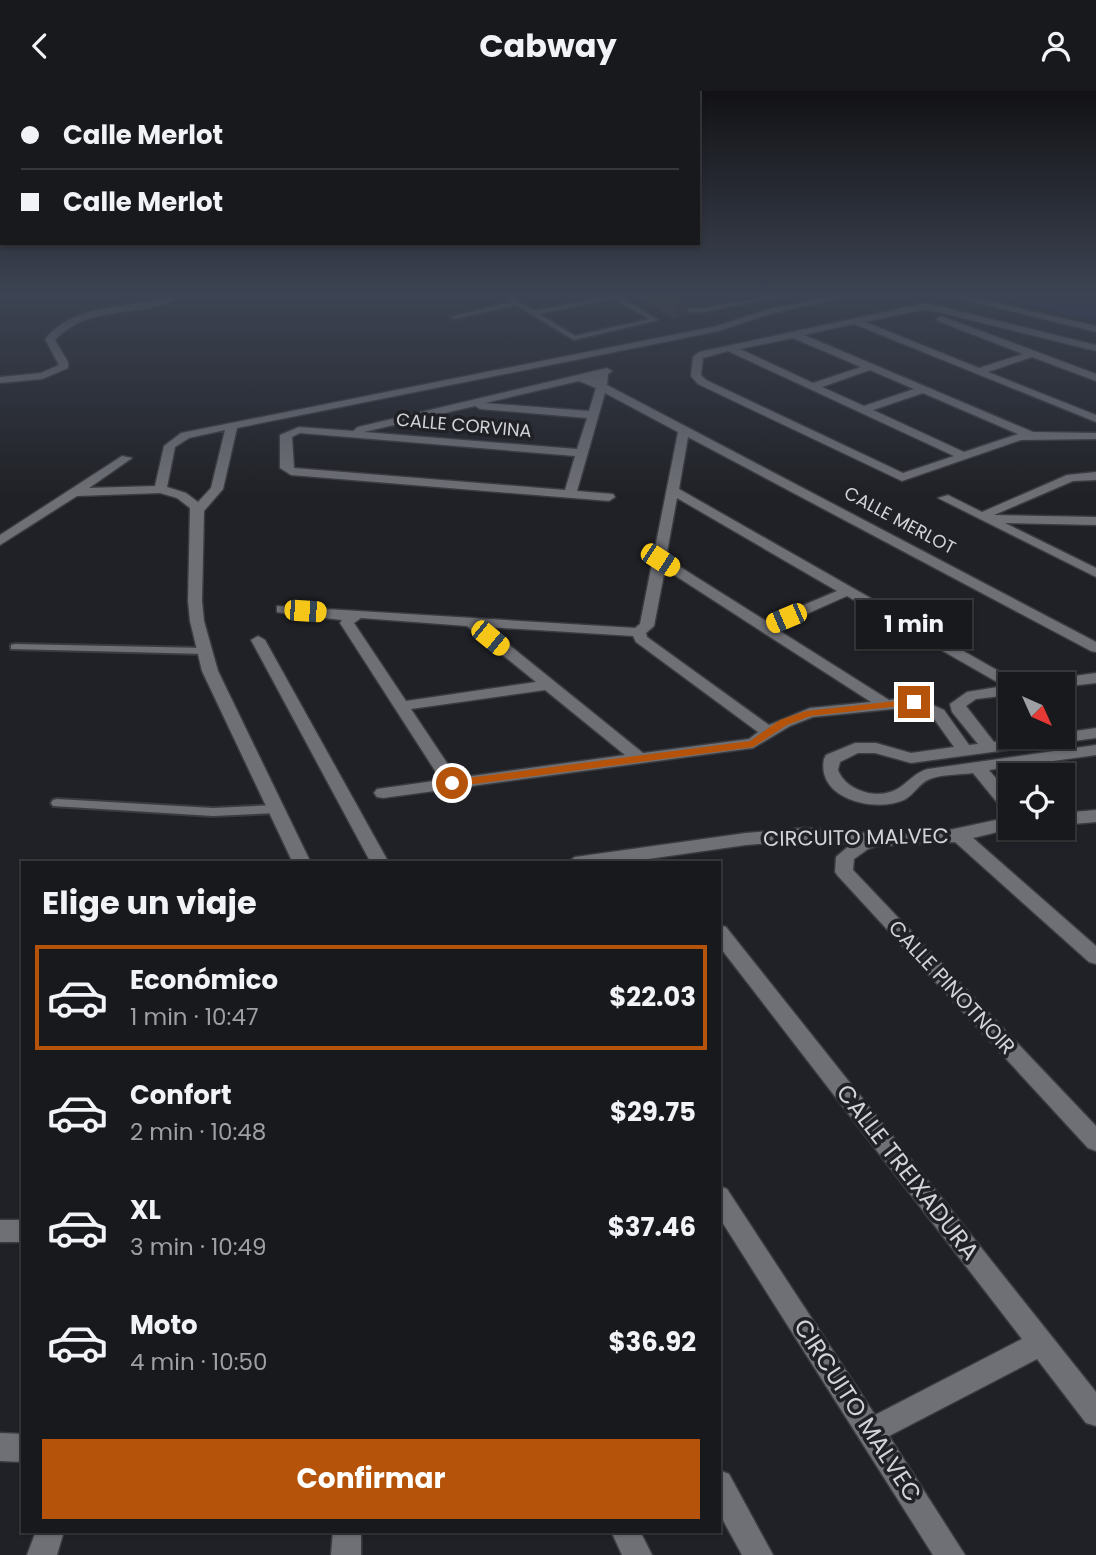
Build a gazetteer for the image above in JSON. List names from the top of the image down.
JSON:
{
  "streets": {
    "street": [
      "CALLE CORVINA",
      "CALLE MERLOT",
      "CIRCUITO MALVEC",
      "CALLE PINOTNOIR",
      "CALLE TREIXADURA"
    ]
  },
  "crossings": [
    ["CIRCUITO MALVEC", "CALLE PINOTNOIR"]
  ],
  "north": "bottom right",
  "page": {
    "header": "Cabway",
    "banner": ["Calle Merlot", "Calle Merlot"],
    "bubble": "1 min",
    "heading": "Elige un viaje",
    "list": [
      {
        "name": "Económico",
        "note": "1 min · 10:47",
        "value": "$22.03"
      },
      {
        "name": "Confort",
        "note": "2 min · 10:48",
        "value": "$29.75"
      },
      {
        "name": "XL",
        "note": "3 min · 10:49",
        "value": "$37.46"
      },
      {
        "name": "Moto",
        "note": "4 min · 10:50",
        "value": "$36.92"
      }
    ],
    "buttons": "Confirmar"
  }
}
